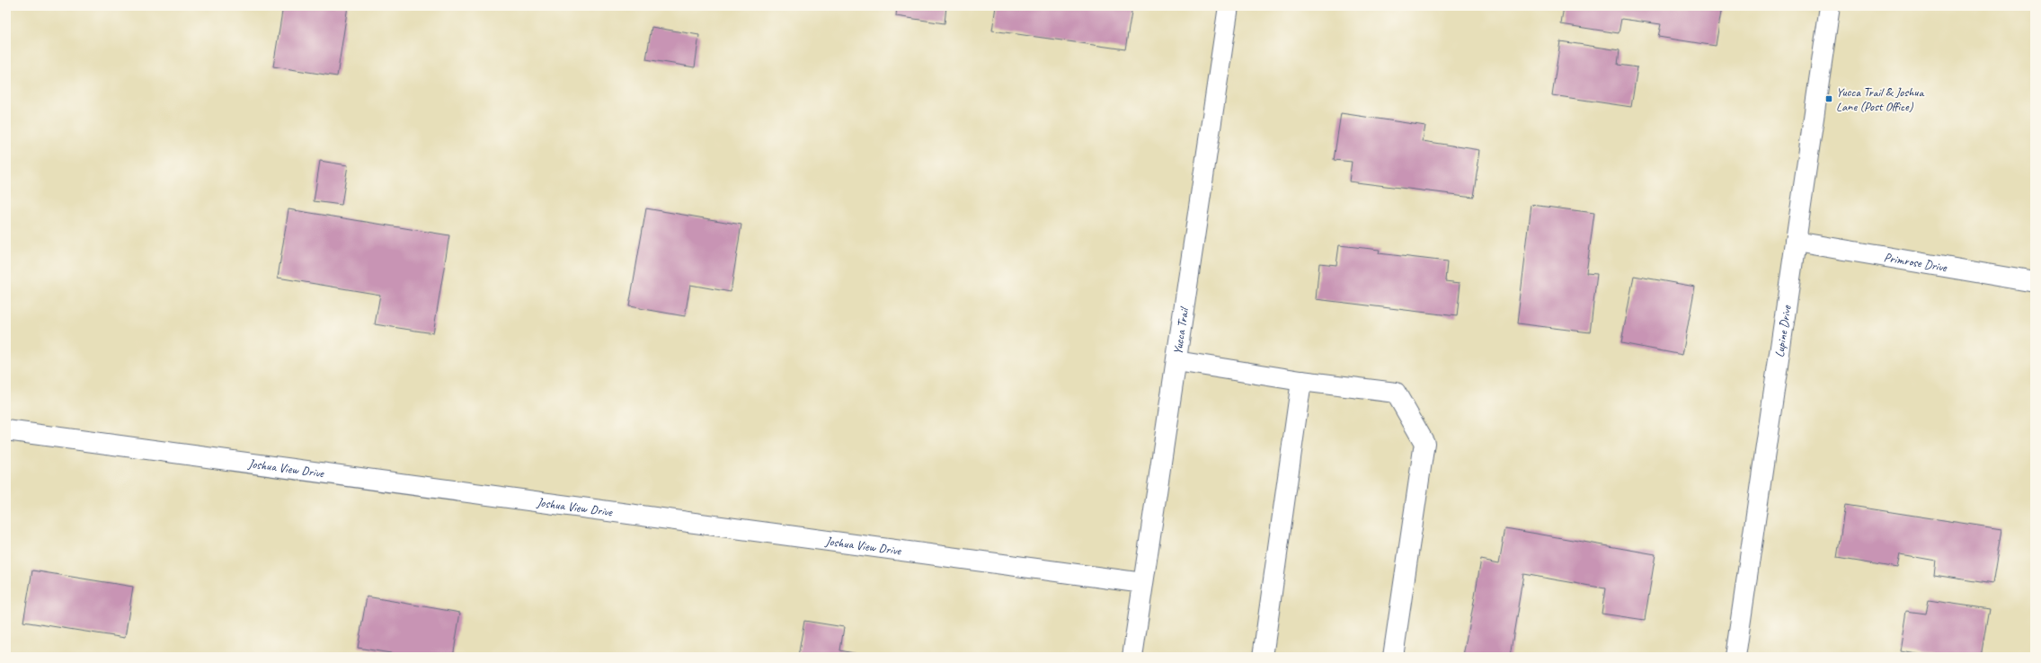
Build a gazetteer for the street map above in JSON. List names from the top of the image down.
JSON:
{
  "streets": {
    "street": [
      "Primrose Drive",
      "Yucca Trail",
      "Lupine Drive",
      "Joshua View Drive"
    ]
  },
  "crossings": [
    ["Primrose Drive", "Lupine Drive"],
    ["Yucca Trail", "Joshua View Drive"]
  ],
  "places": {
    "transit": ["Yucca Trail & Joshua Lane (Post Office)"]
  }
}
